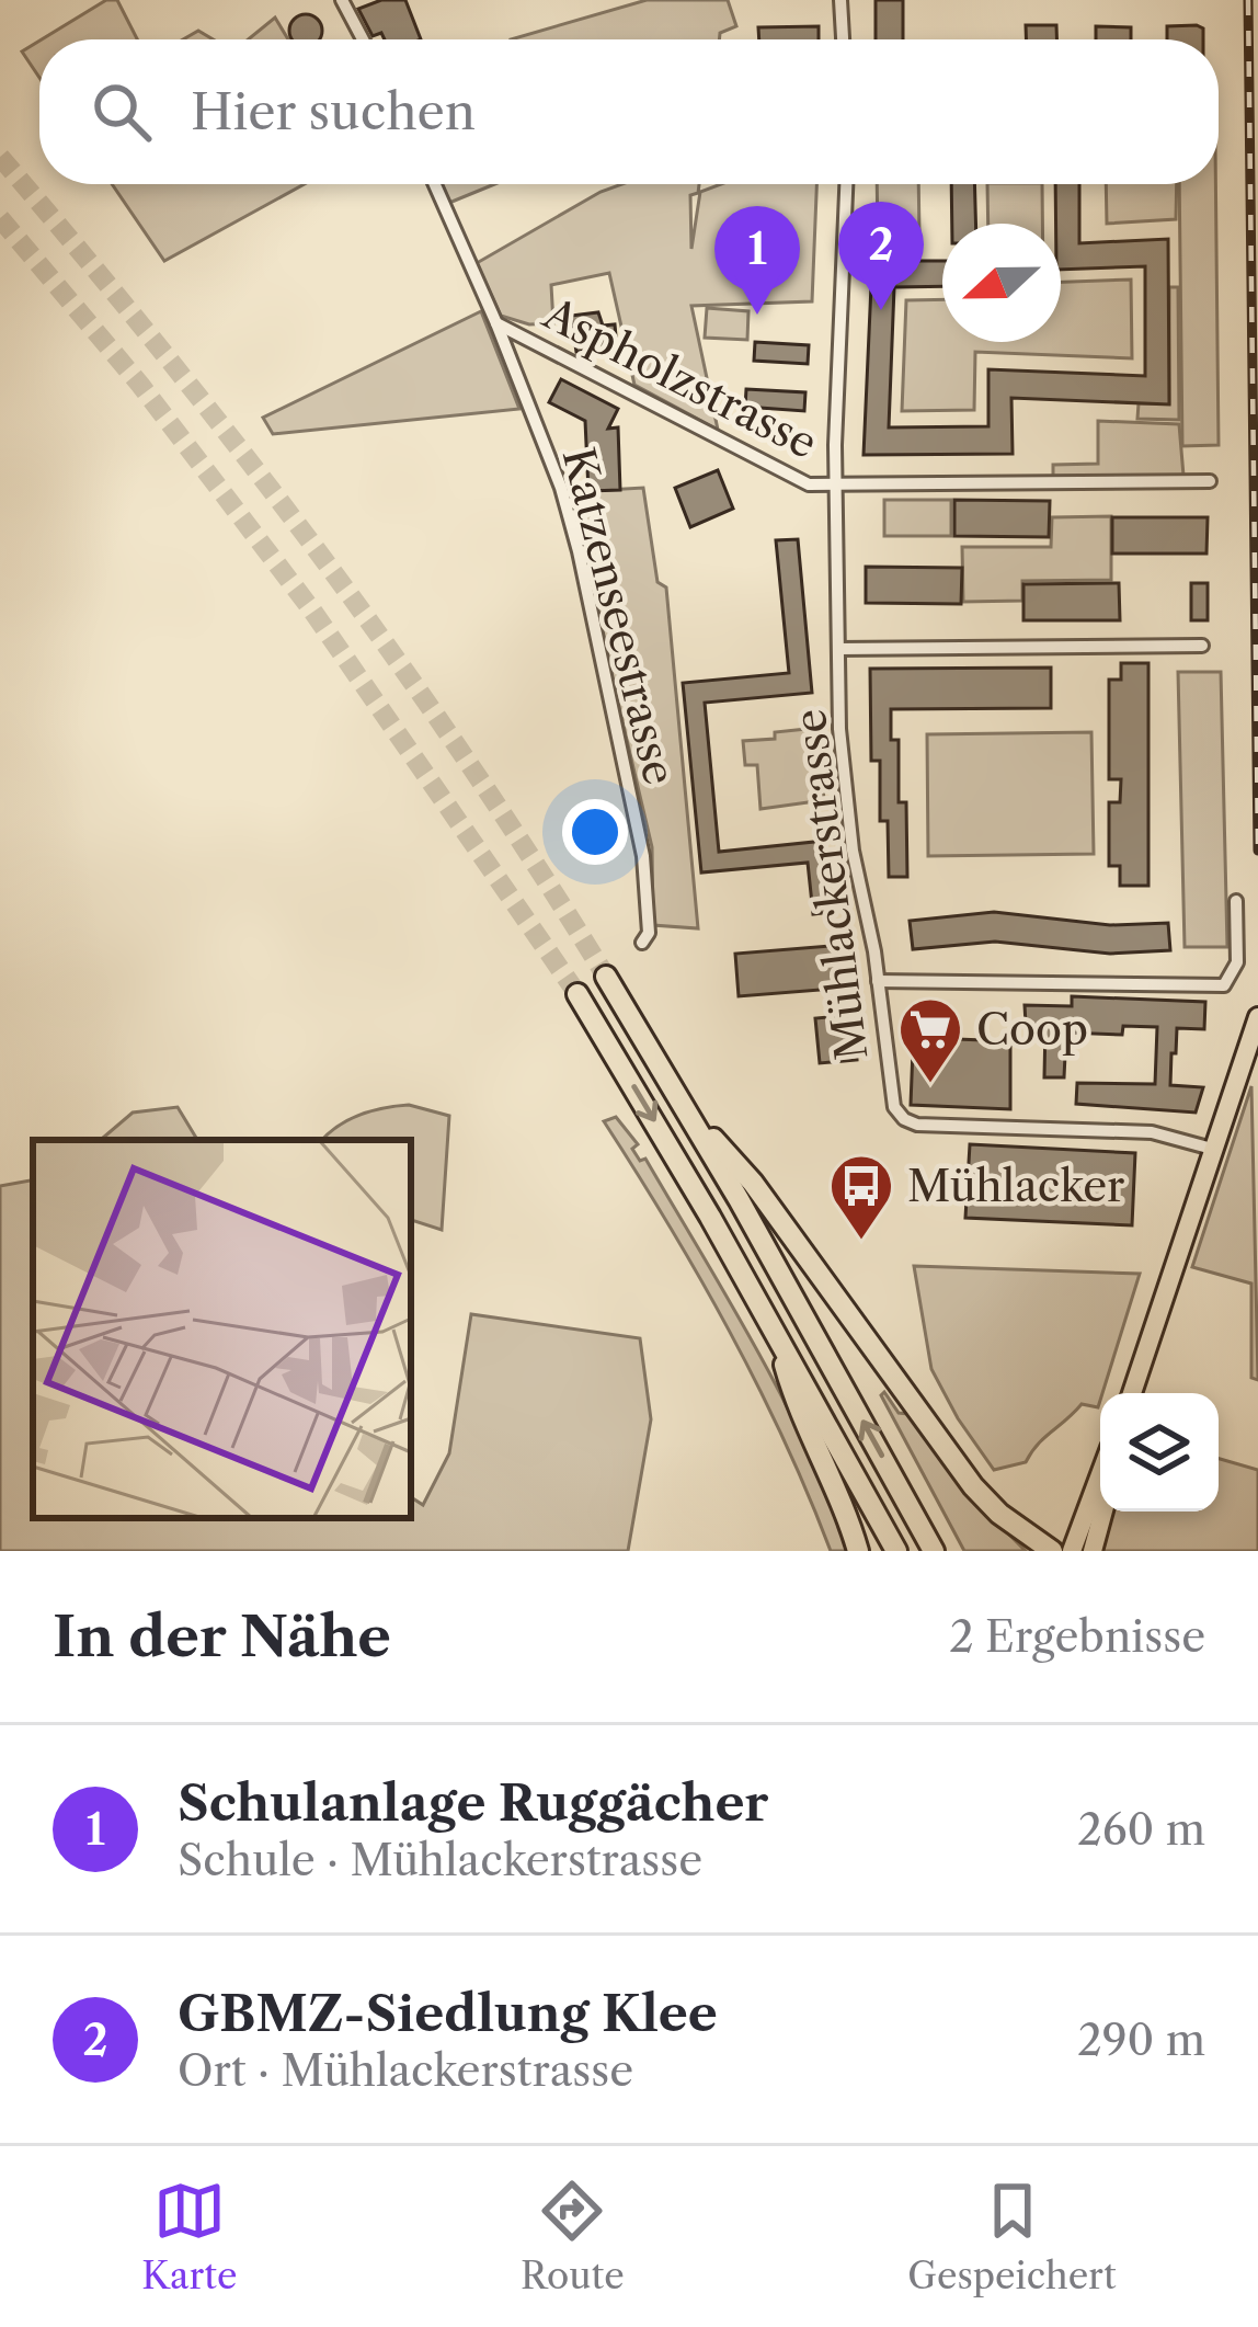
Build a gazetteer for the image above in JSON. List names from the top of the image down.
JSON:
{
  "streets": {
    "street": ["Aspholzstrasse", "Katzenseestrasse", "Mühlackerstrasse"]
  },
  "crossings": [
    ["Aspholzstrasse", "Katzenseestrasse"],
    ["Aspholzstrasse", "Mühlackerstrasse"]
  ],
  "places": {
    "supermarket": ["Coop"],
    "bus stop": ["Mühlacker"]
  },
  "north": "left",
  "page": {
    "search": "Hier suchen",
    "pins": ["2", "1"],
    "heading": ["In der Nähe", "2 Ergebnisse"],
    "list": [
      {
        "mark": "1",
        "name": "Schulanlage Ruggächer",
        "note": "Schule · Mühlackerstrasse",
        "value": "260 m"
      },
      {
        "mark": "2",
        "name": "GBMZ-Siedlung Klee",
        "note": "Ort · Mühlackerstrasse",
        "value": "290 m"
      }
    ],
    "nav": ["Karte", "Route", "Gespeichert"]
  }
}
